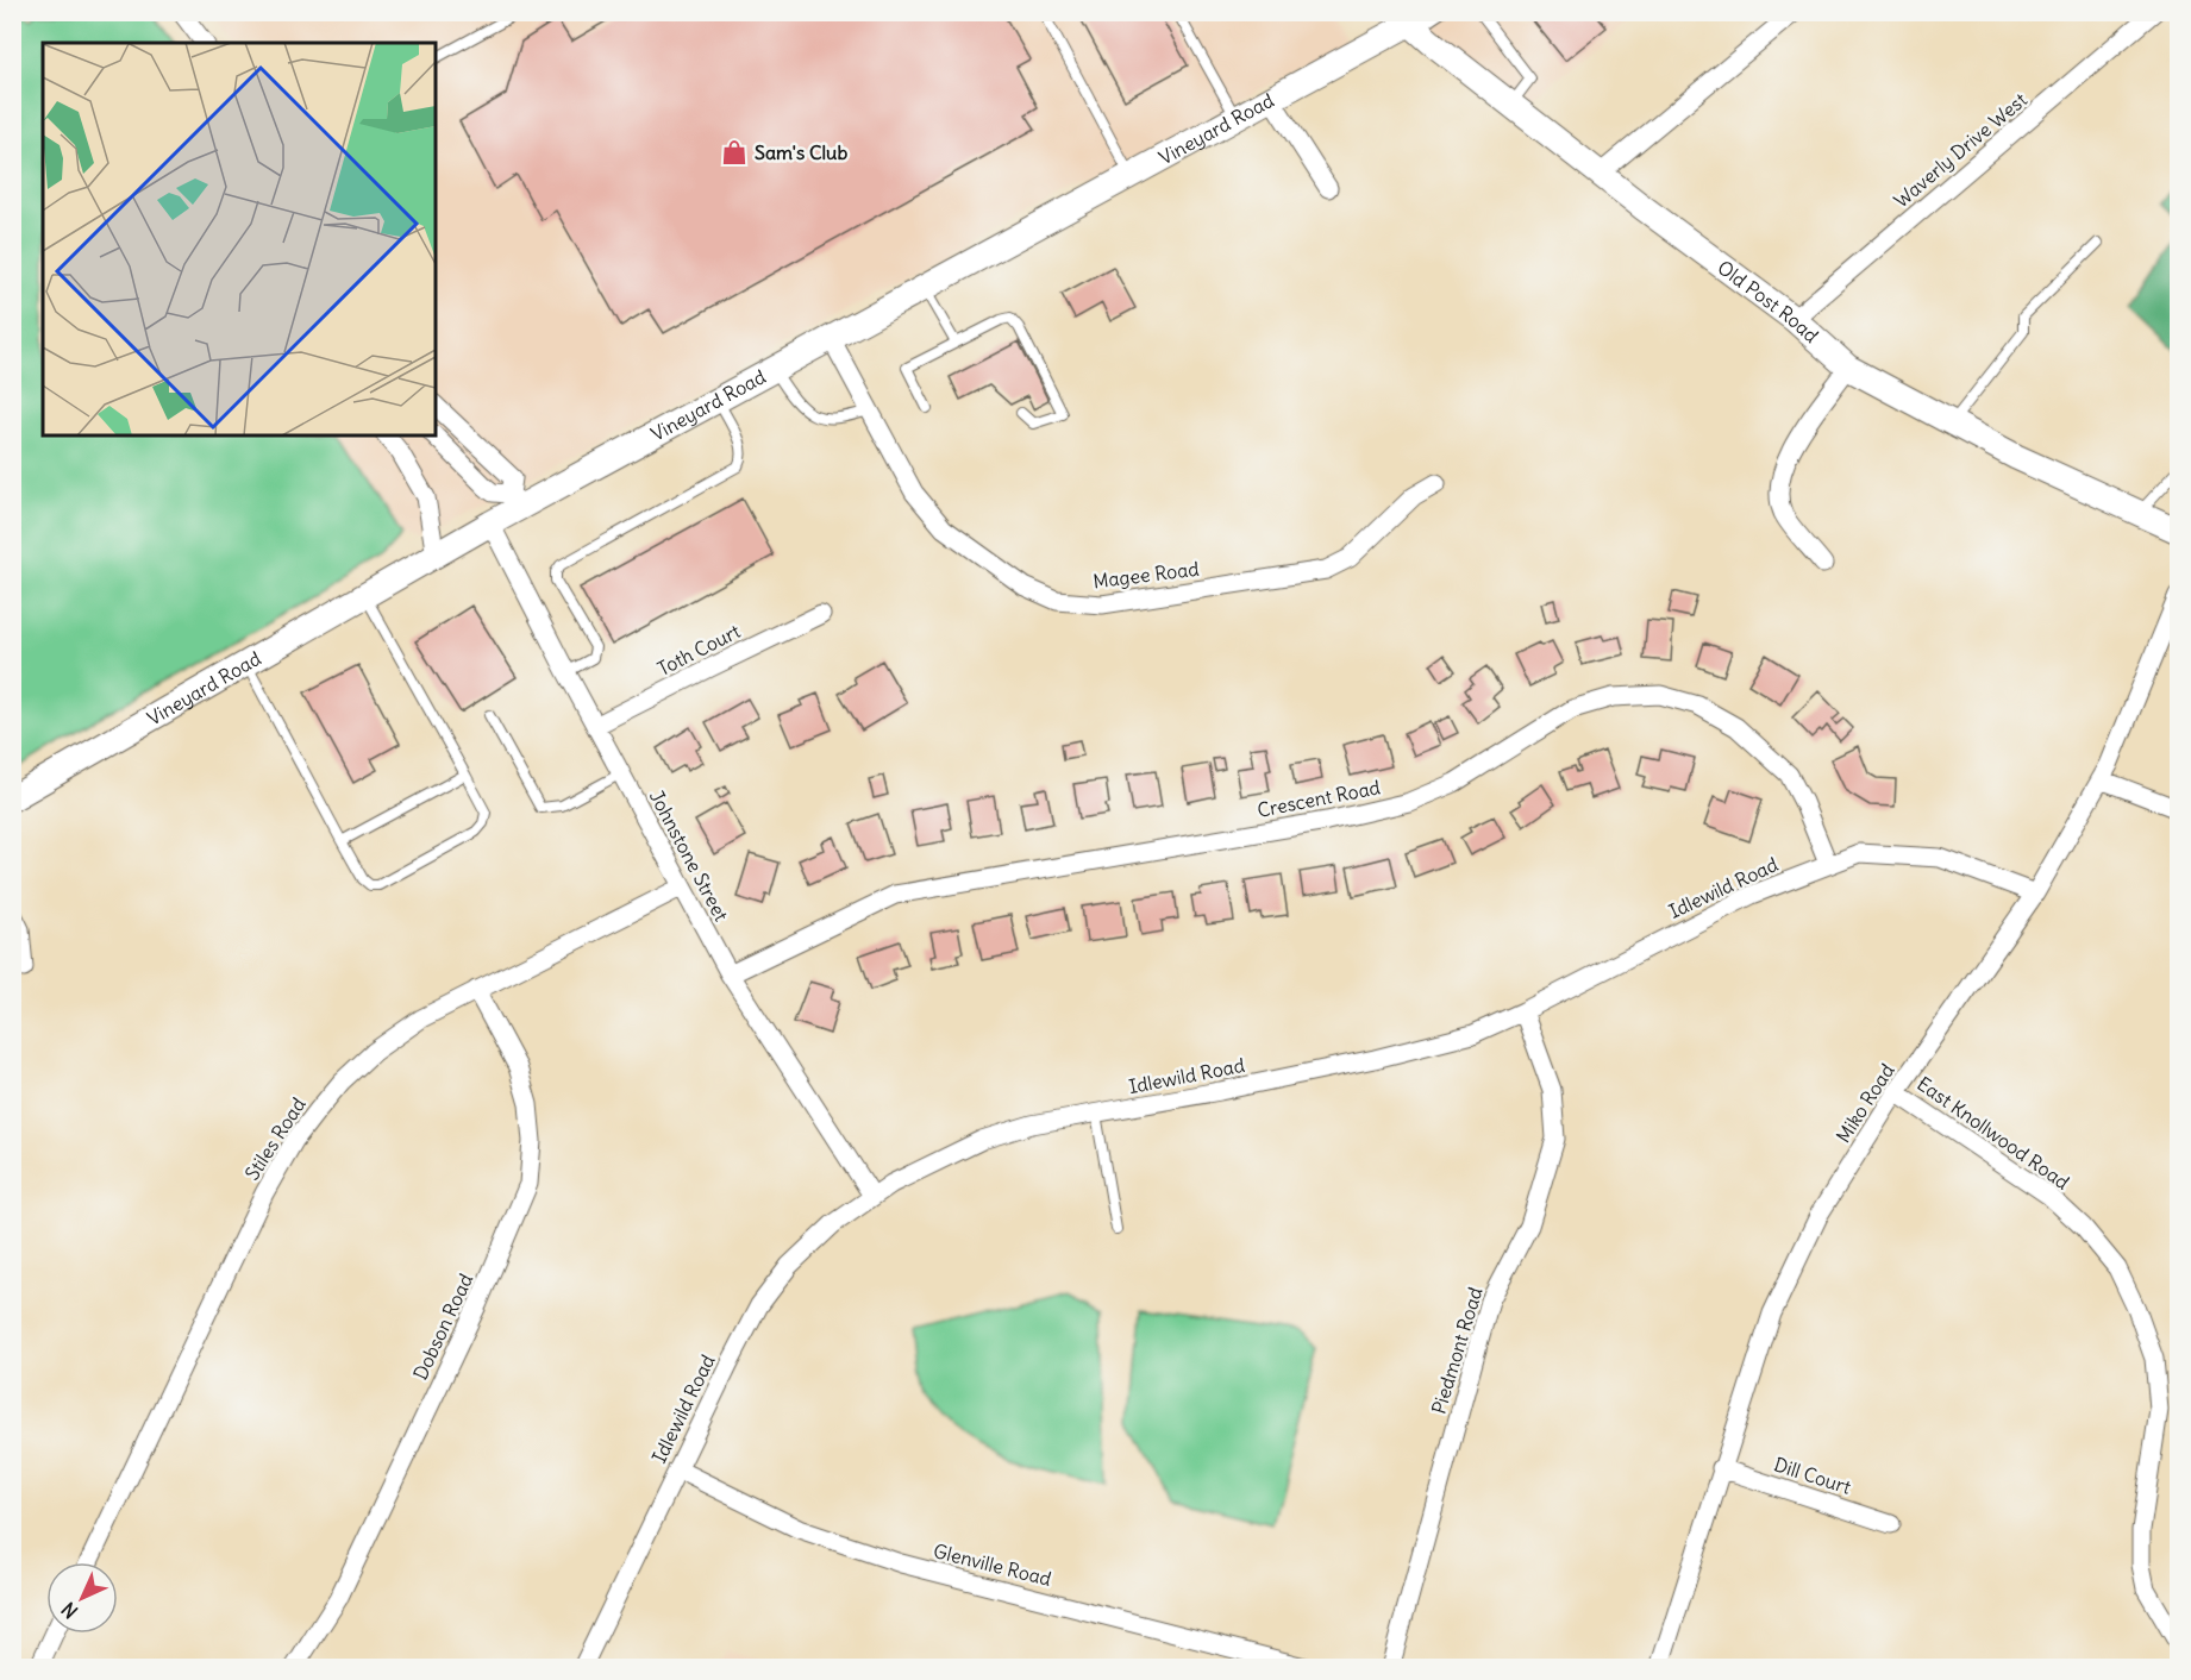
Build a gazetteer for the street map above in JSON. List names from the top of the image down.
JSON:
{
  "streets": {
    "street": [
      "Vineyard Road",
      "Waverly Drive West",
      "Old Post Road",
      "Magee Road",
      "Toth Court",
      "Crescent Road",
      "Johnstone Street",
      "Idlewild Road",
      "Miko Road",
      "East Knollwood Road",
      "Stiles Road",
      "Dobson Road",
      "Piedmont Road",
      "Dill Court",
      "Glenville Road"
    ]
  },
  "crossings": [
    ["Vineyard Road", "Old Post Road"],
    ["Vineyard Road", "Magee Road"],
    ["Vineyard Road", "Johnstone Street"],
    ["Waverly Drive West", "Old Post Road"],
    ["Toth Court", "Johnstone Street"],
    ["Crescent Road", "Johnstone Street"],
    ["Crescent Road", "Idlewild Road"],
    ["Johnstone Street", "Idlewild Road"],
    ["Johnstone Street", "Stiles Road"],
    ["Idlewild Road", "Miko Road"],
    ["Idlewild Road", "Piedmont Road"],
    ["Idlewild Road", "Glenville Road"],
    ["Miko Road", "East Knollwood Road"],
    ["Miko Road", "Dill Court"],
    ["Stiles Road", "Dobson Road"]
  ],
  "places": {
    "shop": ["Sam's Club"]
  },
  "north": "bottom left"
}
